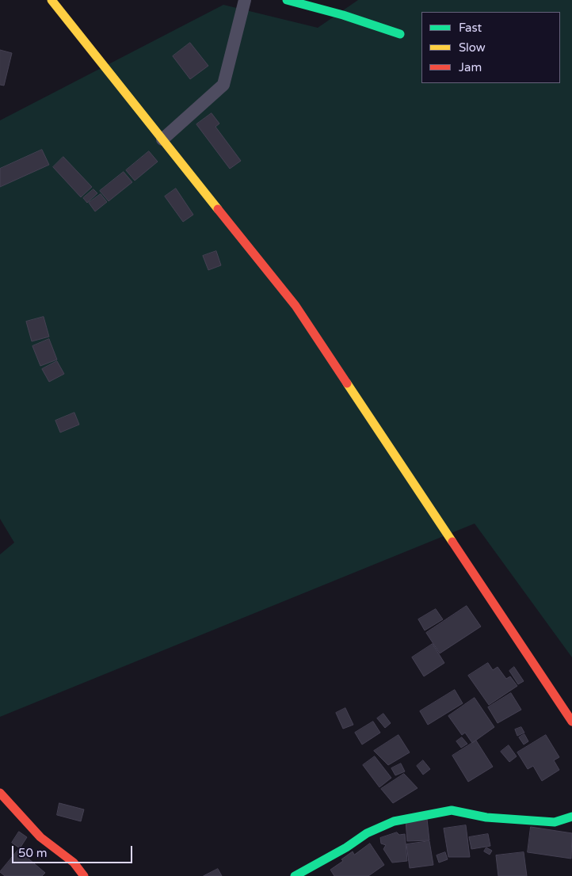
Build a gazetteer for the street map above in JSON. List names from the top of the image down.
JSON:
{
  "legend": ["Fast", "Slow", "Jam"],
  "scale_bar": "50 m"
}
